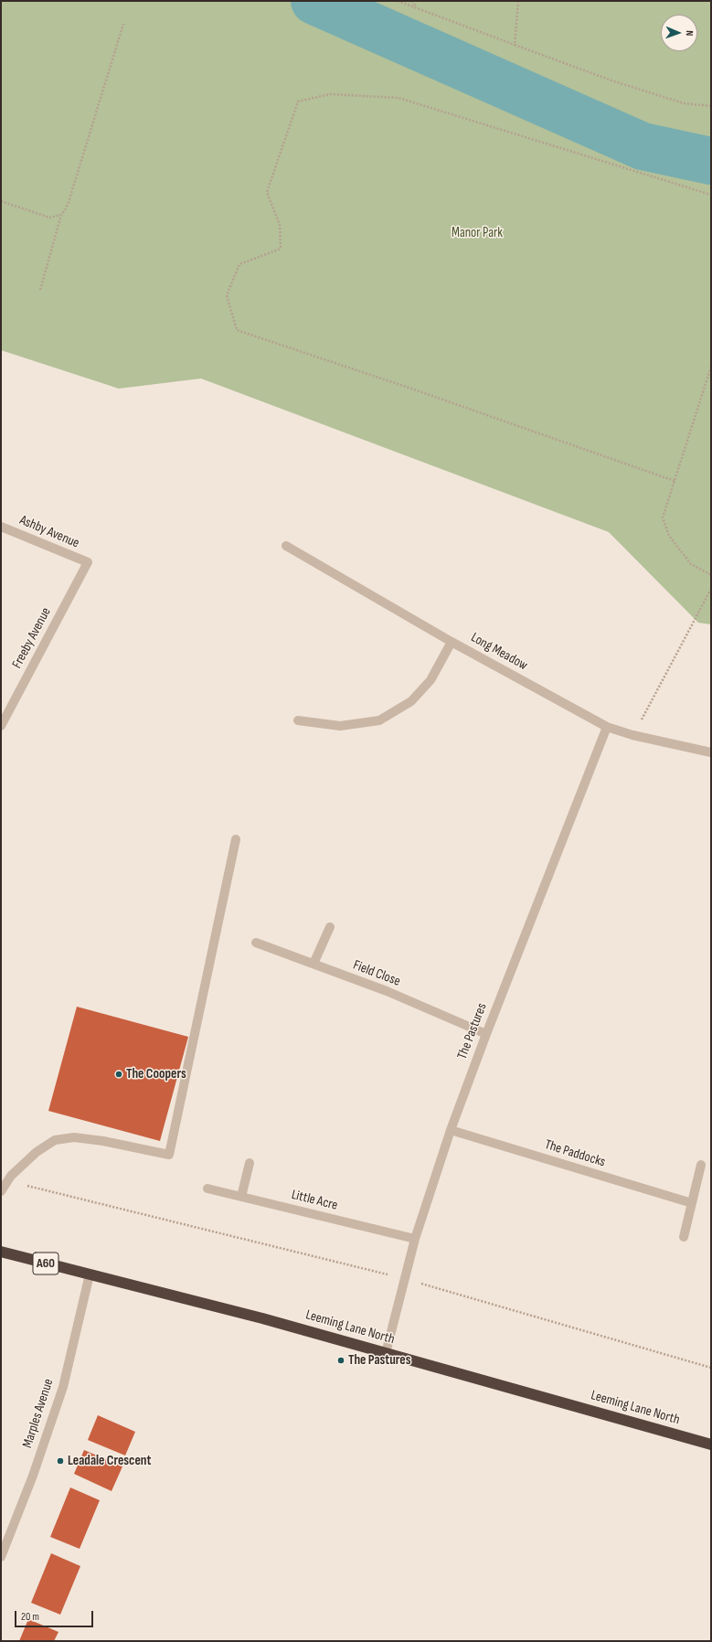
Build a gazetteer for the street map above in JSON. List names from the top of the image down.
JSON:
{
  "streets": {
    "highway": ["A60", "Leeming Lane North"],
    "street": [
      "Ashby Avenue",
      "Freeby Avenue",
      "Long Meadow",
      "Field Close",
      "The Pastures",
      "The Paddocks",
      "Little Acre",
      "Marples Avenue"
    ]
  },
  "crossings": [
    ["Ashby Avenue", "Freeby Avenue"],
    ["Long Meadow", "The Pastures"],
    ["Field Close", "The Pastures"],
    ["The Pastures", "The Paddocks"],
    ["The Pastures", "Little Acre"],
    ["The Pastures", "Leeming Lane North"],
    ["Leeming Lane North", "Marples Avenue"]
  ],
  "parks": ["Manor Park"],
  "places": ["The Coopers", "The Pastures", "Leadale Crescent"],
  "scale_bar": "20 m",
  "north": "right"
}
